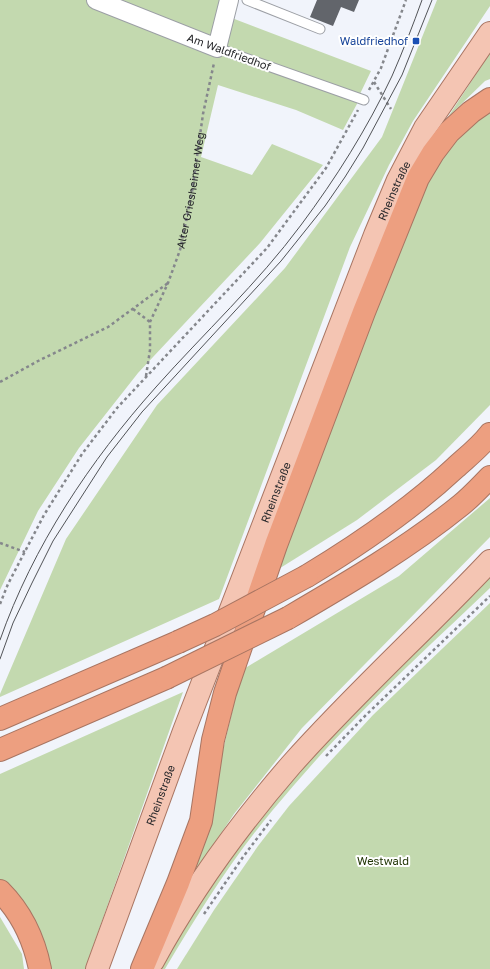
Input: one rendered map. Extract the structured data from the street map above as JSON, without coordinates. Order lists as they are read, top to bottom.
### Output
{
  "streets": {
    "main road": ["Rheinstraße"],
    "street": ["Am Waldfriedhof"],
    "path": ["Alter Griesheimer Weg"]
  },
  "crossings": [
    ["Am Waldfriedhof", "Alter Griesheimer Weg"]
  ],
  "parks": ["Westwald"],
  "places": {
    "transit": ["Waldfriedhof"]
  }
}
